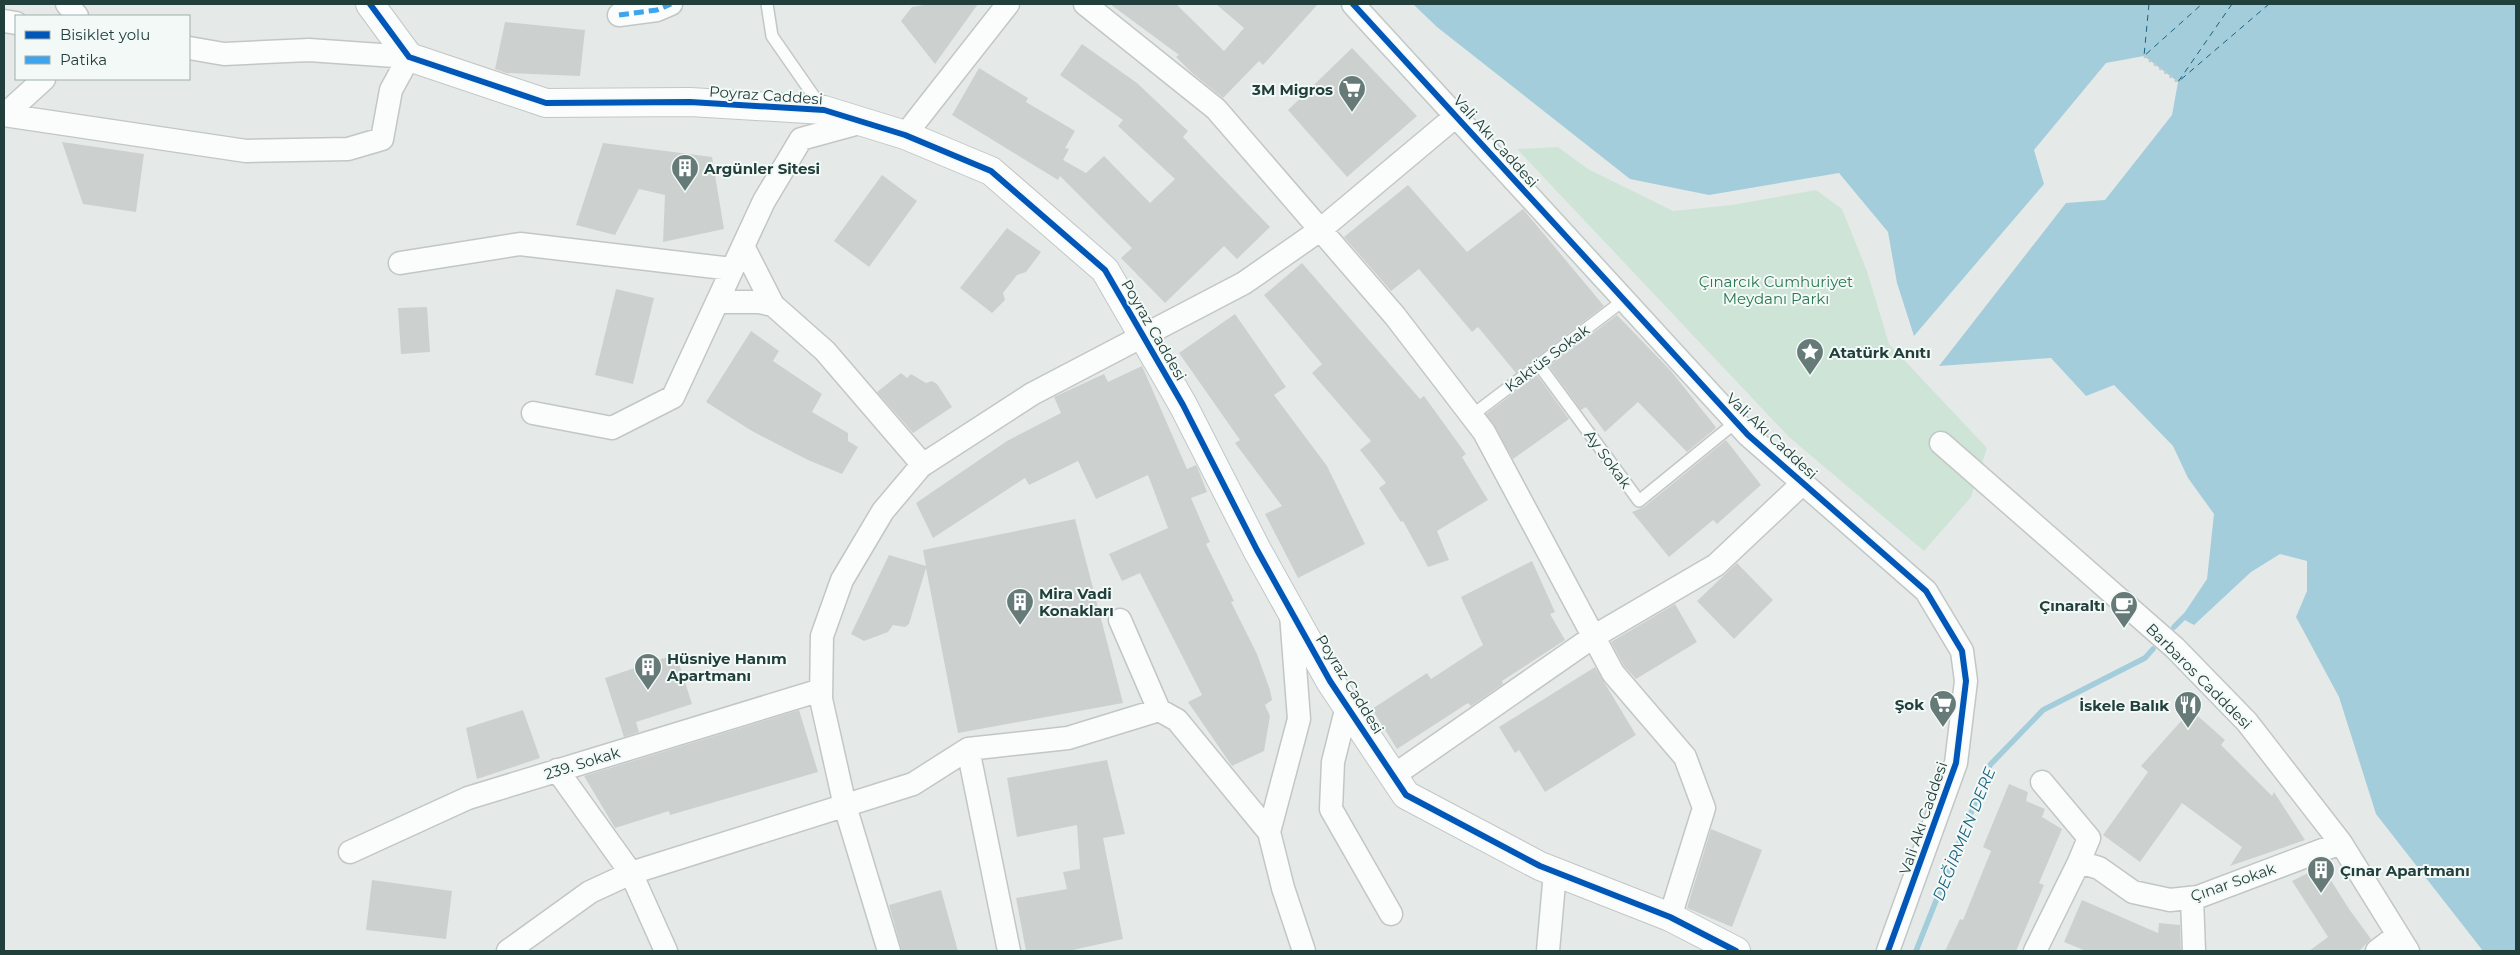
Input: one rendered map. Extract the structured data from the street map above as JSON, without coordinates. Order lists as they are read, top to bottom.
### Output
{
  "streets": {
    "street": [
      "Poyraz Caddesi",
      "Vali Akı Caddesi",
      "Barbaros Cadddesi",
      "239. Sokak",
      "Çınar Sokak"
    ],
    "lane": ["Kaktüs Sokak", "Ay Sokak"]
  },
  "crossings": [
    ["Vali Akı Caddesi", "Kaktüs Sokak"],
    ["Vali Akı Caddesi", "Ay Sokak"],
    ["Kaktüs Sokak", "Ay Sokak"],
    ["Barbaros Cadddesi", "Çınar Sokak"]
  ],
  "water": ["DEĞİRMEN DERE"],
  "parks": ["Çınarcık Cumhuriyet Meydanı Parkı"],
  "places": {
    "supermarket": ["3M Migros", "Şok"],
    "building": [
      "Argünler Sitesi",
      "Mira Vadi Konakları",
      "Hüsniye Hanım Apartmanı",
      "Çınar Apartmanı"
    ],
    "place": ["Atatürk Anıtı"],
    "cafe": ["Çınaraltı"],
    "restaurant": ["İskele Balık"]
  },
  "legend": ["Bisiklet yolu", "Patika"]
}
